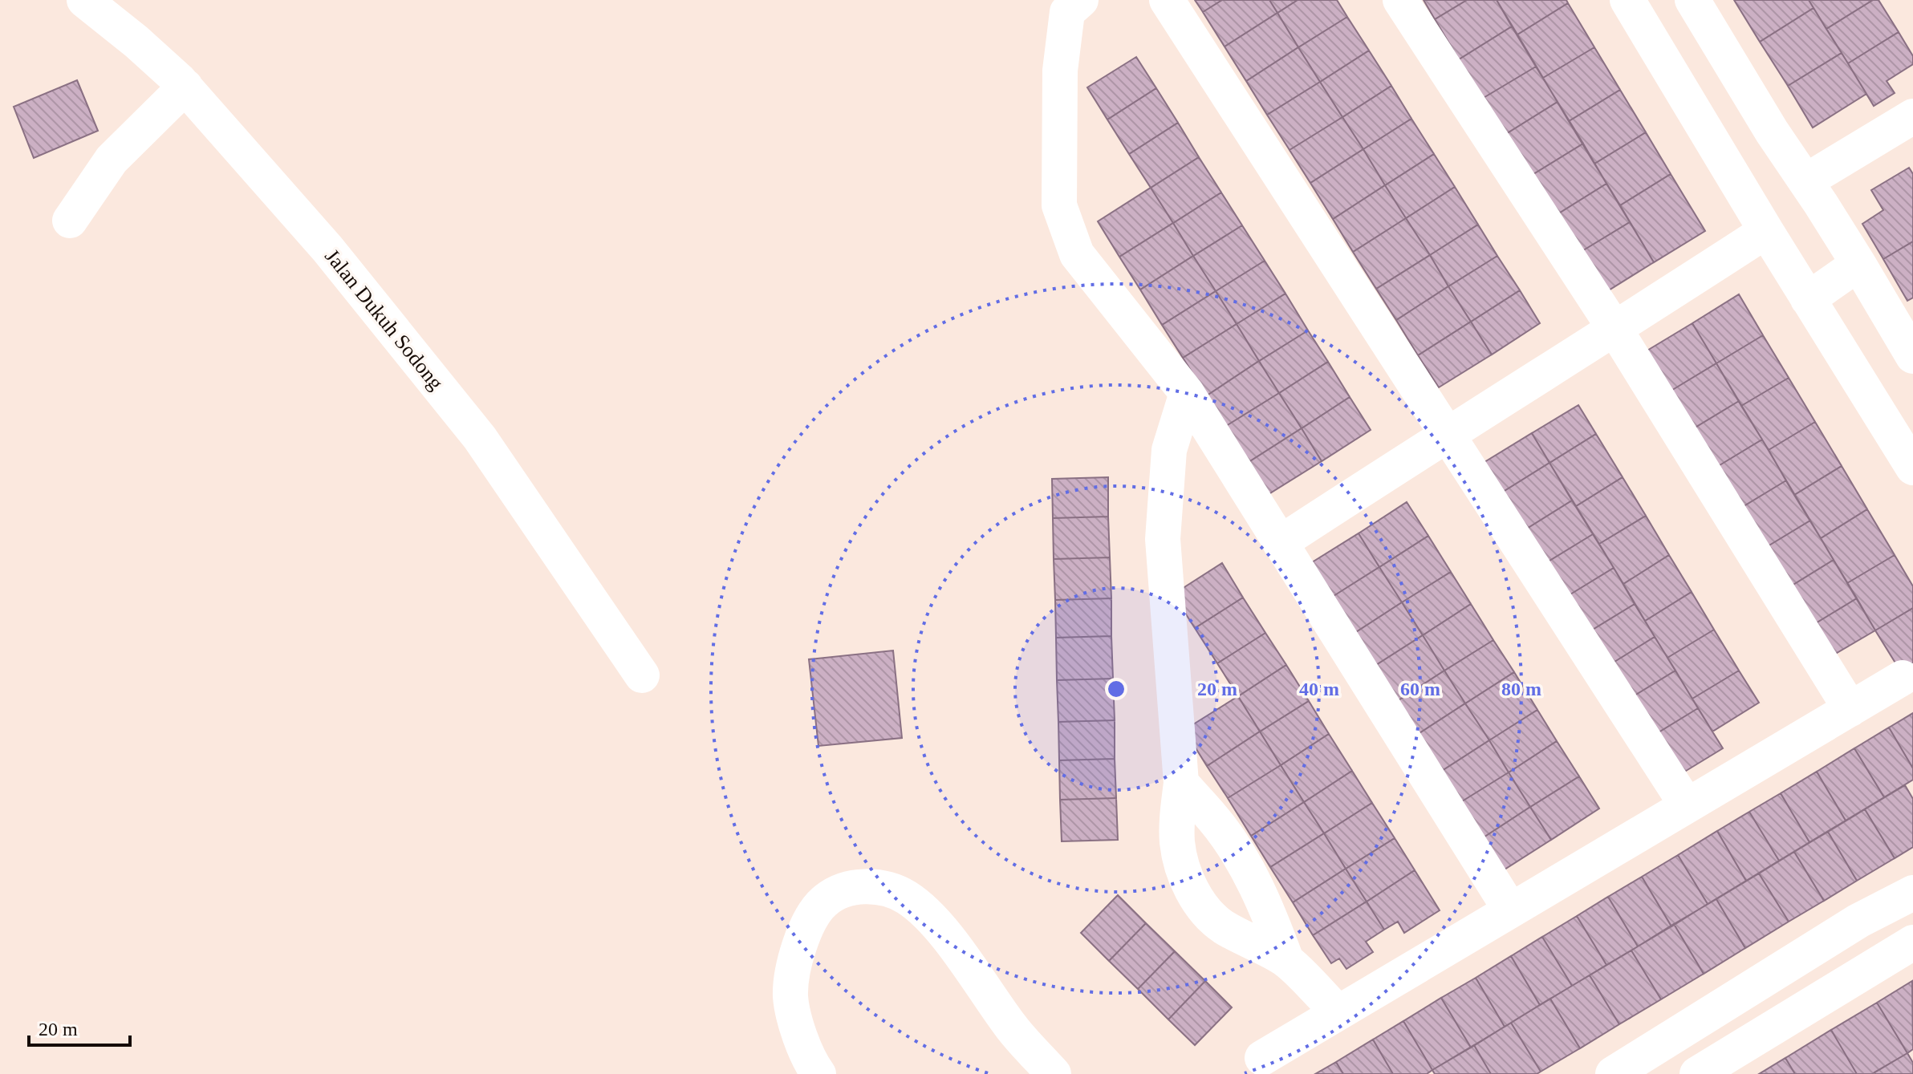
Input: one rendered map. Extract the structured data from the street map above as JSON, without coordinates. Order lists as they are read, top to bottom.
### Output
{
  "streets": {
    "street": ["Jalan Dukuh Sodong"]
  },
  "scale_bar": "20 m",
  "rings": [
    "20 m",
    "40 m",
    "60 m",
    "80 m"
  ]
}
